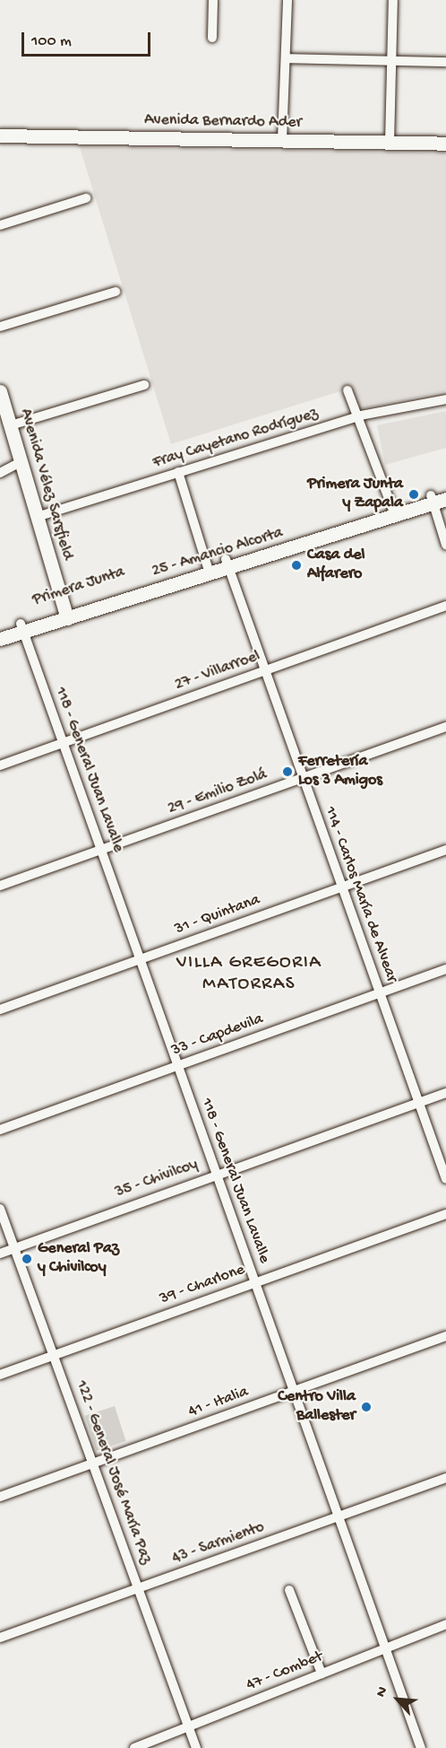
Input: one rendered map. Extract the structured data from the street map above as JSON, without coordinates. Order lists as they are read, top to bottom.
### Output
{
  "streets": {
    "main road": ["Avenida Bernardo Ader", "Avenida Vélez Sarsfield", "Primera Junta"],
    "street": [
      "Fray Cayetano Rodríguez",
      "27 - Villarroel",
      "118 - General Juan Lavalle",
      "29 - Emilio Zolá",
      "114 - Carlos María de Alvear",
      "31 - Quintana",
      "33 - Capdevila",
      "35 - Chivilcoy",
      "39 - Charlone",
      "41 - Italia",
      "122 - General José María Paz",
      "43 - Sarmiento",
      "47 - Combet"
    ]
  },
  "crossings": [
    ["Fray Cayetano Rodríguez", "Avenida Vélez Sarsfield"],
    ["Avenida Vélez Sarsfield", "Primera Junta"],
    ["Primera Junta", "118 - General Juan Lavalle"],
    ["Primera Junta", "114 - Carlos María de Alvear"],
    ["27 - Villarroel", "118 - General Juan Lavalle"],
    ["27 - Villarroel", "114 - Carlos María de Alvear"],
    ["118 - General Juan Lavalle", "29 - Emilio Zolá"],
    ["118 - General Juan Lavalle", "31 - Quintana"],
    ["118 - General Juan Lavalle", "33 - Capdevila"],
    ["118 - General Juan Lavalle", "35 - Chivilcoy"],
    ["118 - General Juan Lavalle", "39 - Charlone"],
    ["118 - General Juan Lavalle", "41 - Italia"],
    ["118 - General Juan Lavalle", "43 - Sarmiento"],
    ["118 - General Juan Lavalle", "47 - Combet"],
    ["29 - Emilio Zolá", "114 - Carlos María de Alvear"],
    ["114 - Carlos María de Alvear", "31 - Quintana"],
    ["114 - Carlos María de Alvear", "33 - Capdevila"],
    ["114 - Carlos María de Alvear", "35 - Chivilcoy"],
    ["35 - Chivilcoy", "122 - General José María Paz"],
    ["39 - Charlone", "122 - General José María Paz"],
    ["41 - Italia", "122 - General José María Paz"],
    ["122 - General José María Paz", "43 - Sarmiento"],
    ["122 - General José María Paz", "47 - Combet"]
  ],
  "districts": ["VILLA GREGORIA MATORRAS"],
  "places": [
    "Primera Junta y Zapala",
    "Casa del Alfarero",
    "Ferretería Los 3 Amigos",
    "General Paz y Chivilcoy",
    "Centro Villa Ballester"
  ],
  "scale_bar": "100 m",
  "north": "top left"
}
